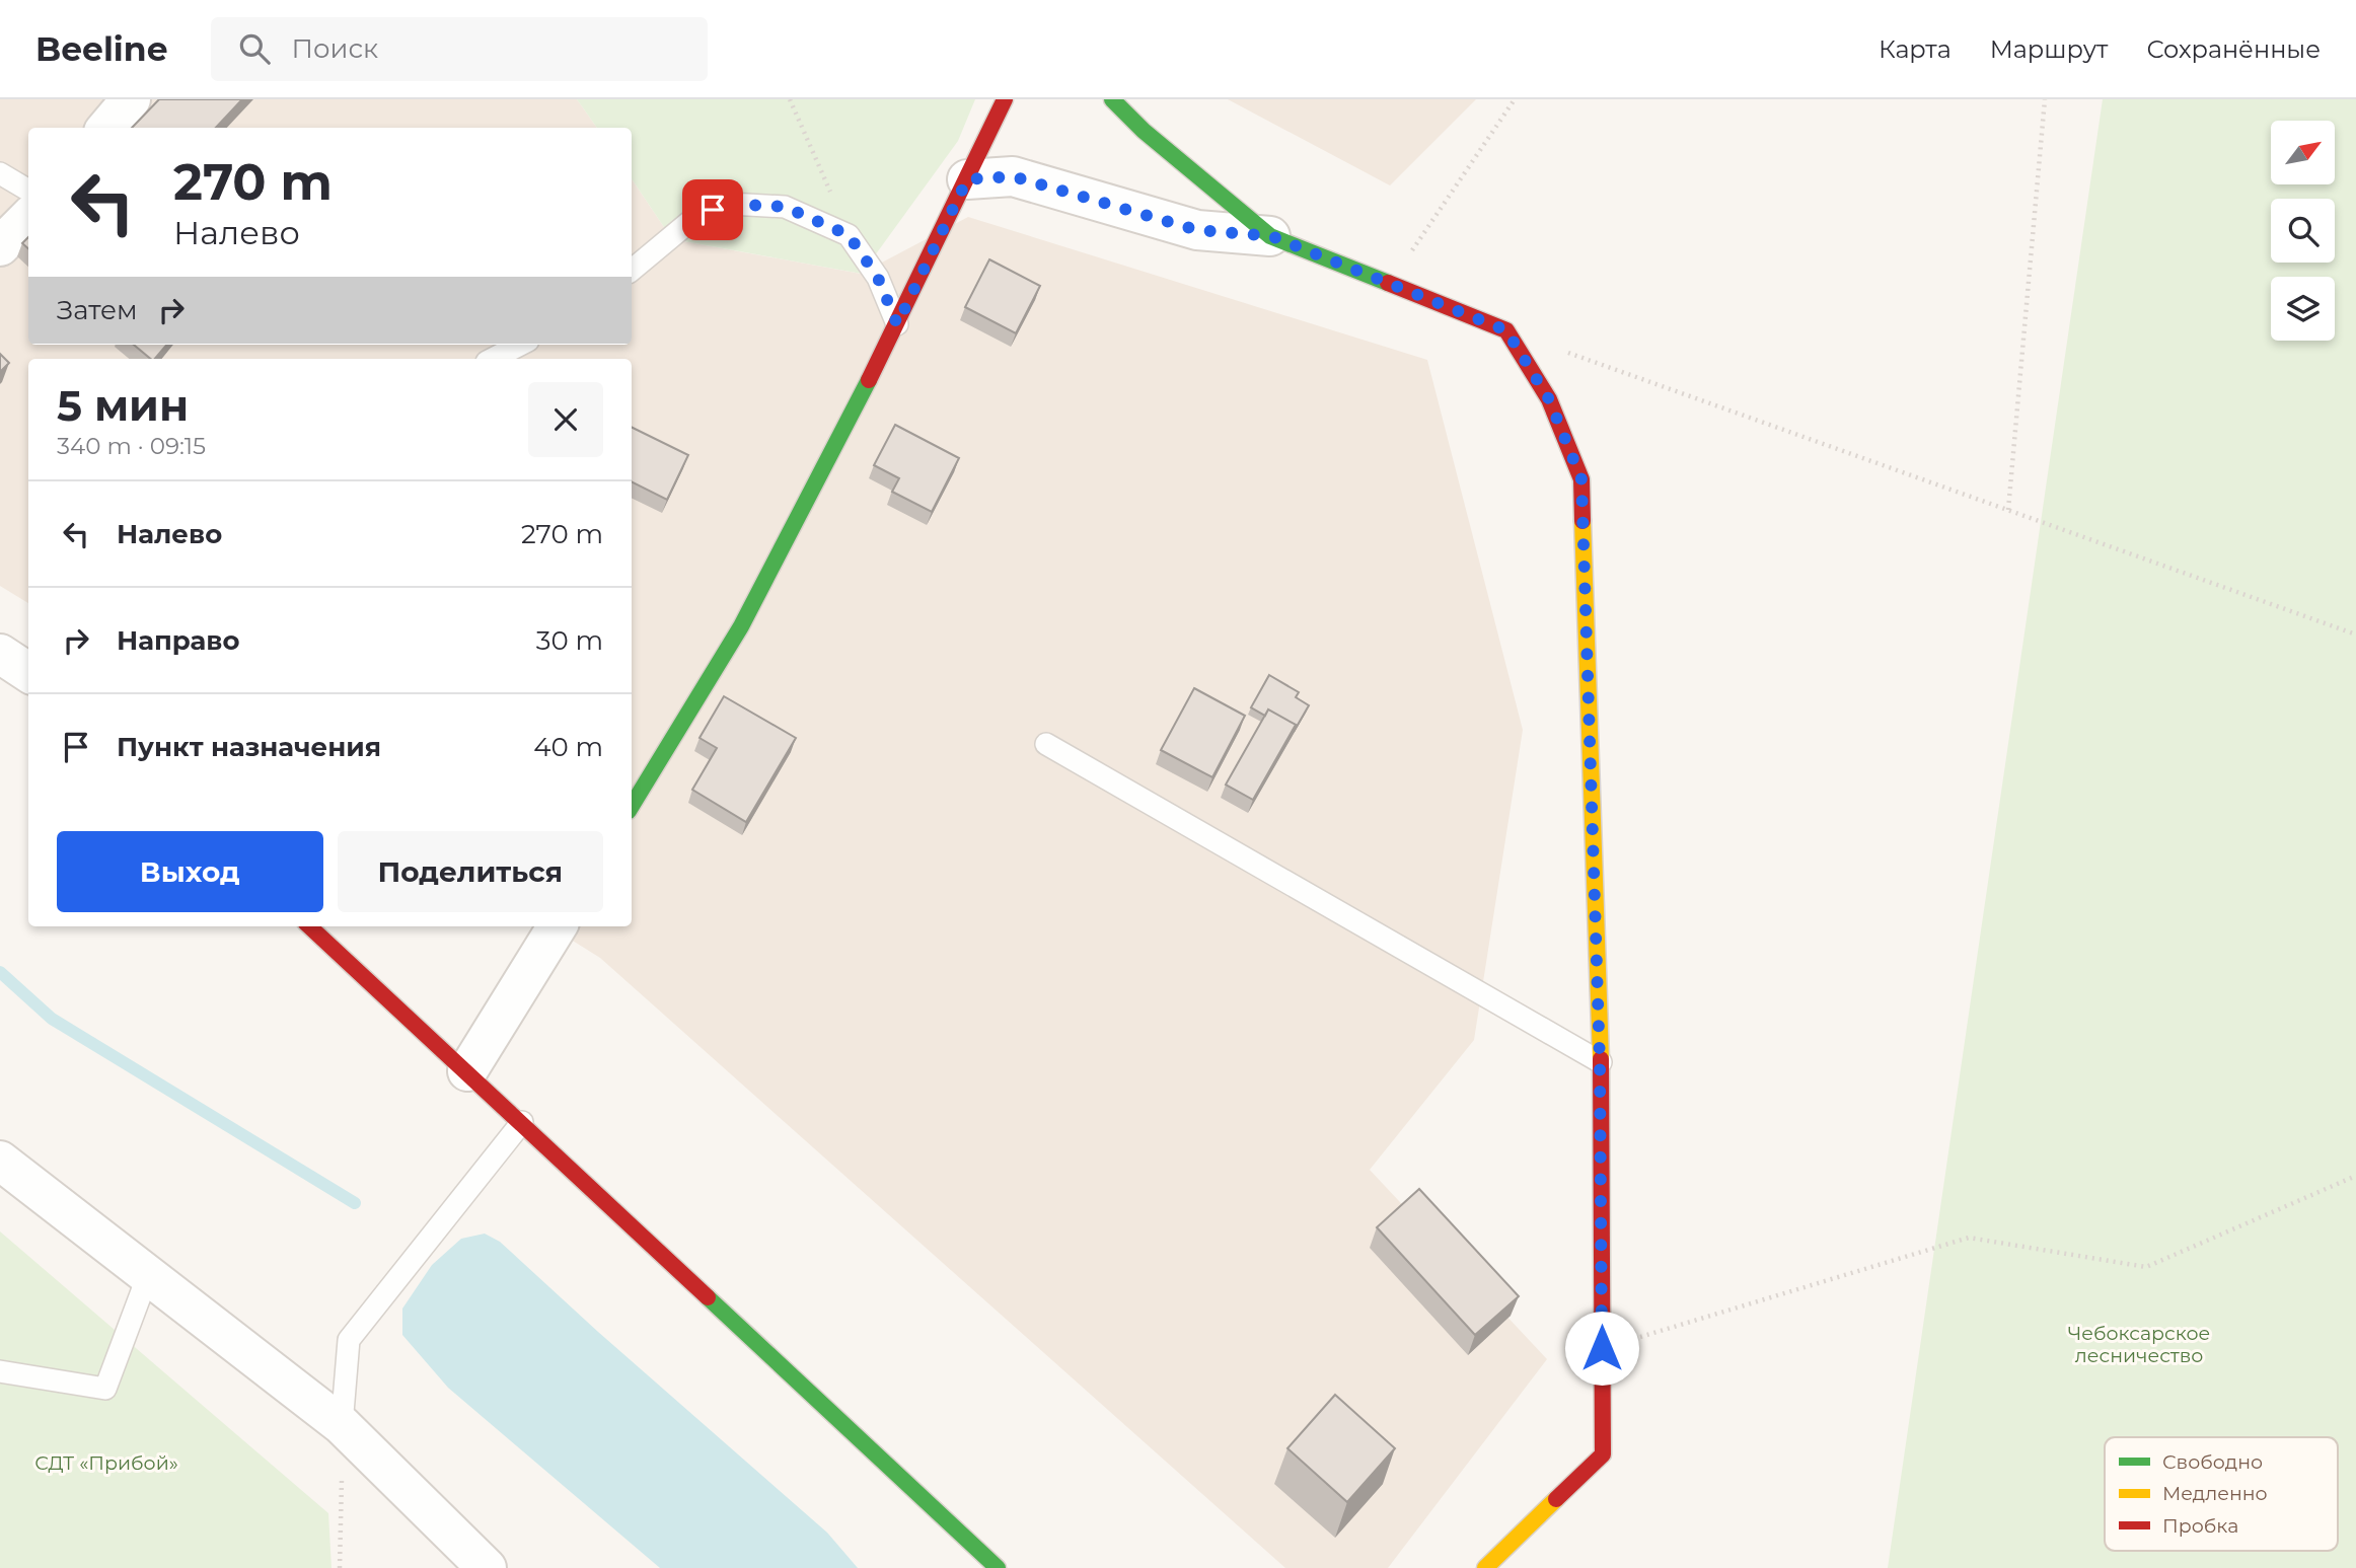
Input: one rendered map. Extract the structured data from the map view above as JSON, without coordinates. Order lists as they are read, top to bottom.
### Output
{
  "parks": ["Чебоксарское лесничество", "СДТ «Прибой»"],
  "legend": ["Свободно", "Медленно", "Пробка"],
  "north": "top right",
  "page": {
    "header": "Beeline",
    "search": "Поиск",
    "nav": ["Карта", "Маршрут", "Сохранённые"],
    "turn": ["270 m", "Налево"],
    "then": "Затем",
    "heading": ["5 мин", "340 m · 09:15"],
    "list": [
      {
        "name": "Налево",
        "value": "270 m"
      },
      {
        "name": "Направо",
        "value": "30 m"
      },
      {
        "name": "Пункт назначения",
        "value": "40 m"
      }
    ],
    "buttons": ["Выход", "Поделиться"]
  }
}
